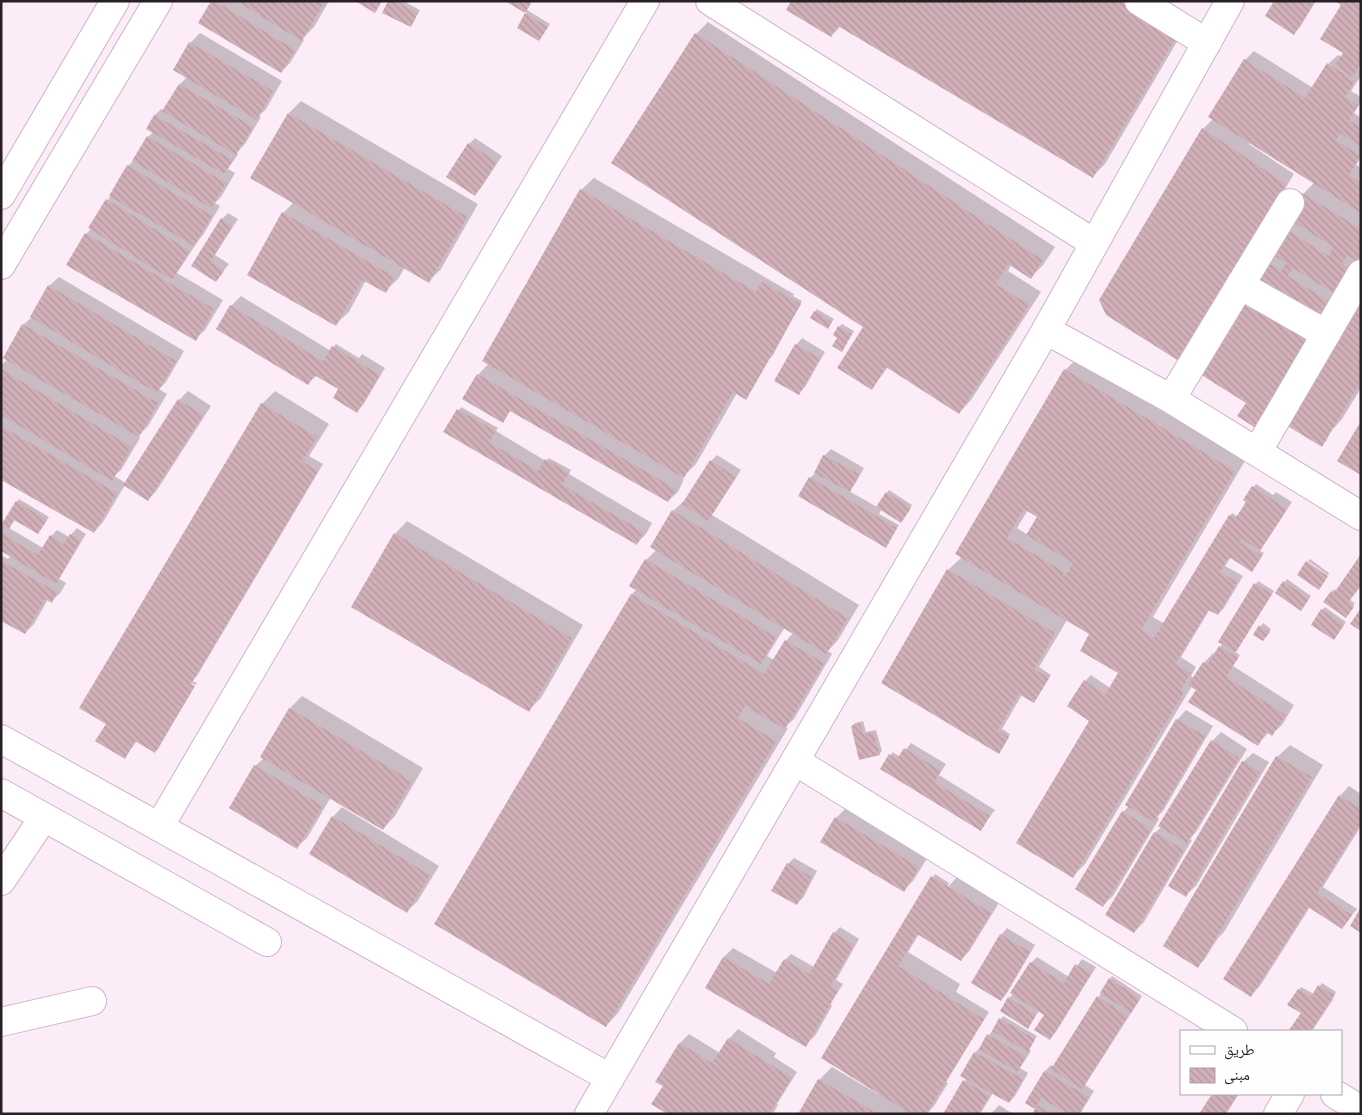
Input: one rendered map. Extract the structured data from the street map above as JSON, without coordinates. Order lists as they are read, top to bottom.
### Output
{
  "legend": ["طريق", "مبنى"]
}
